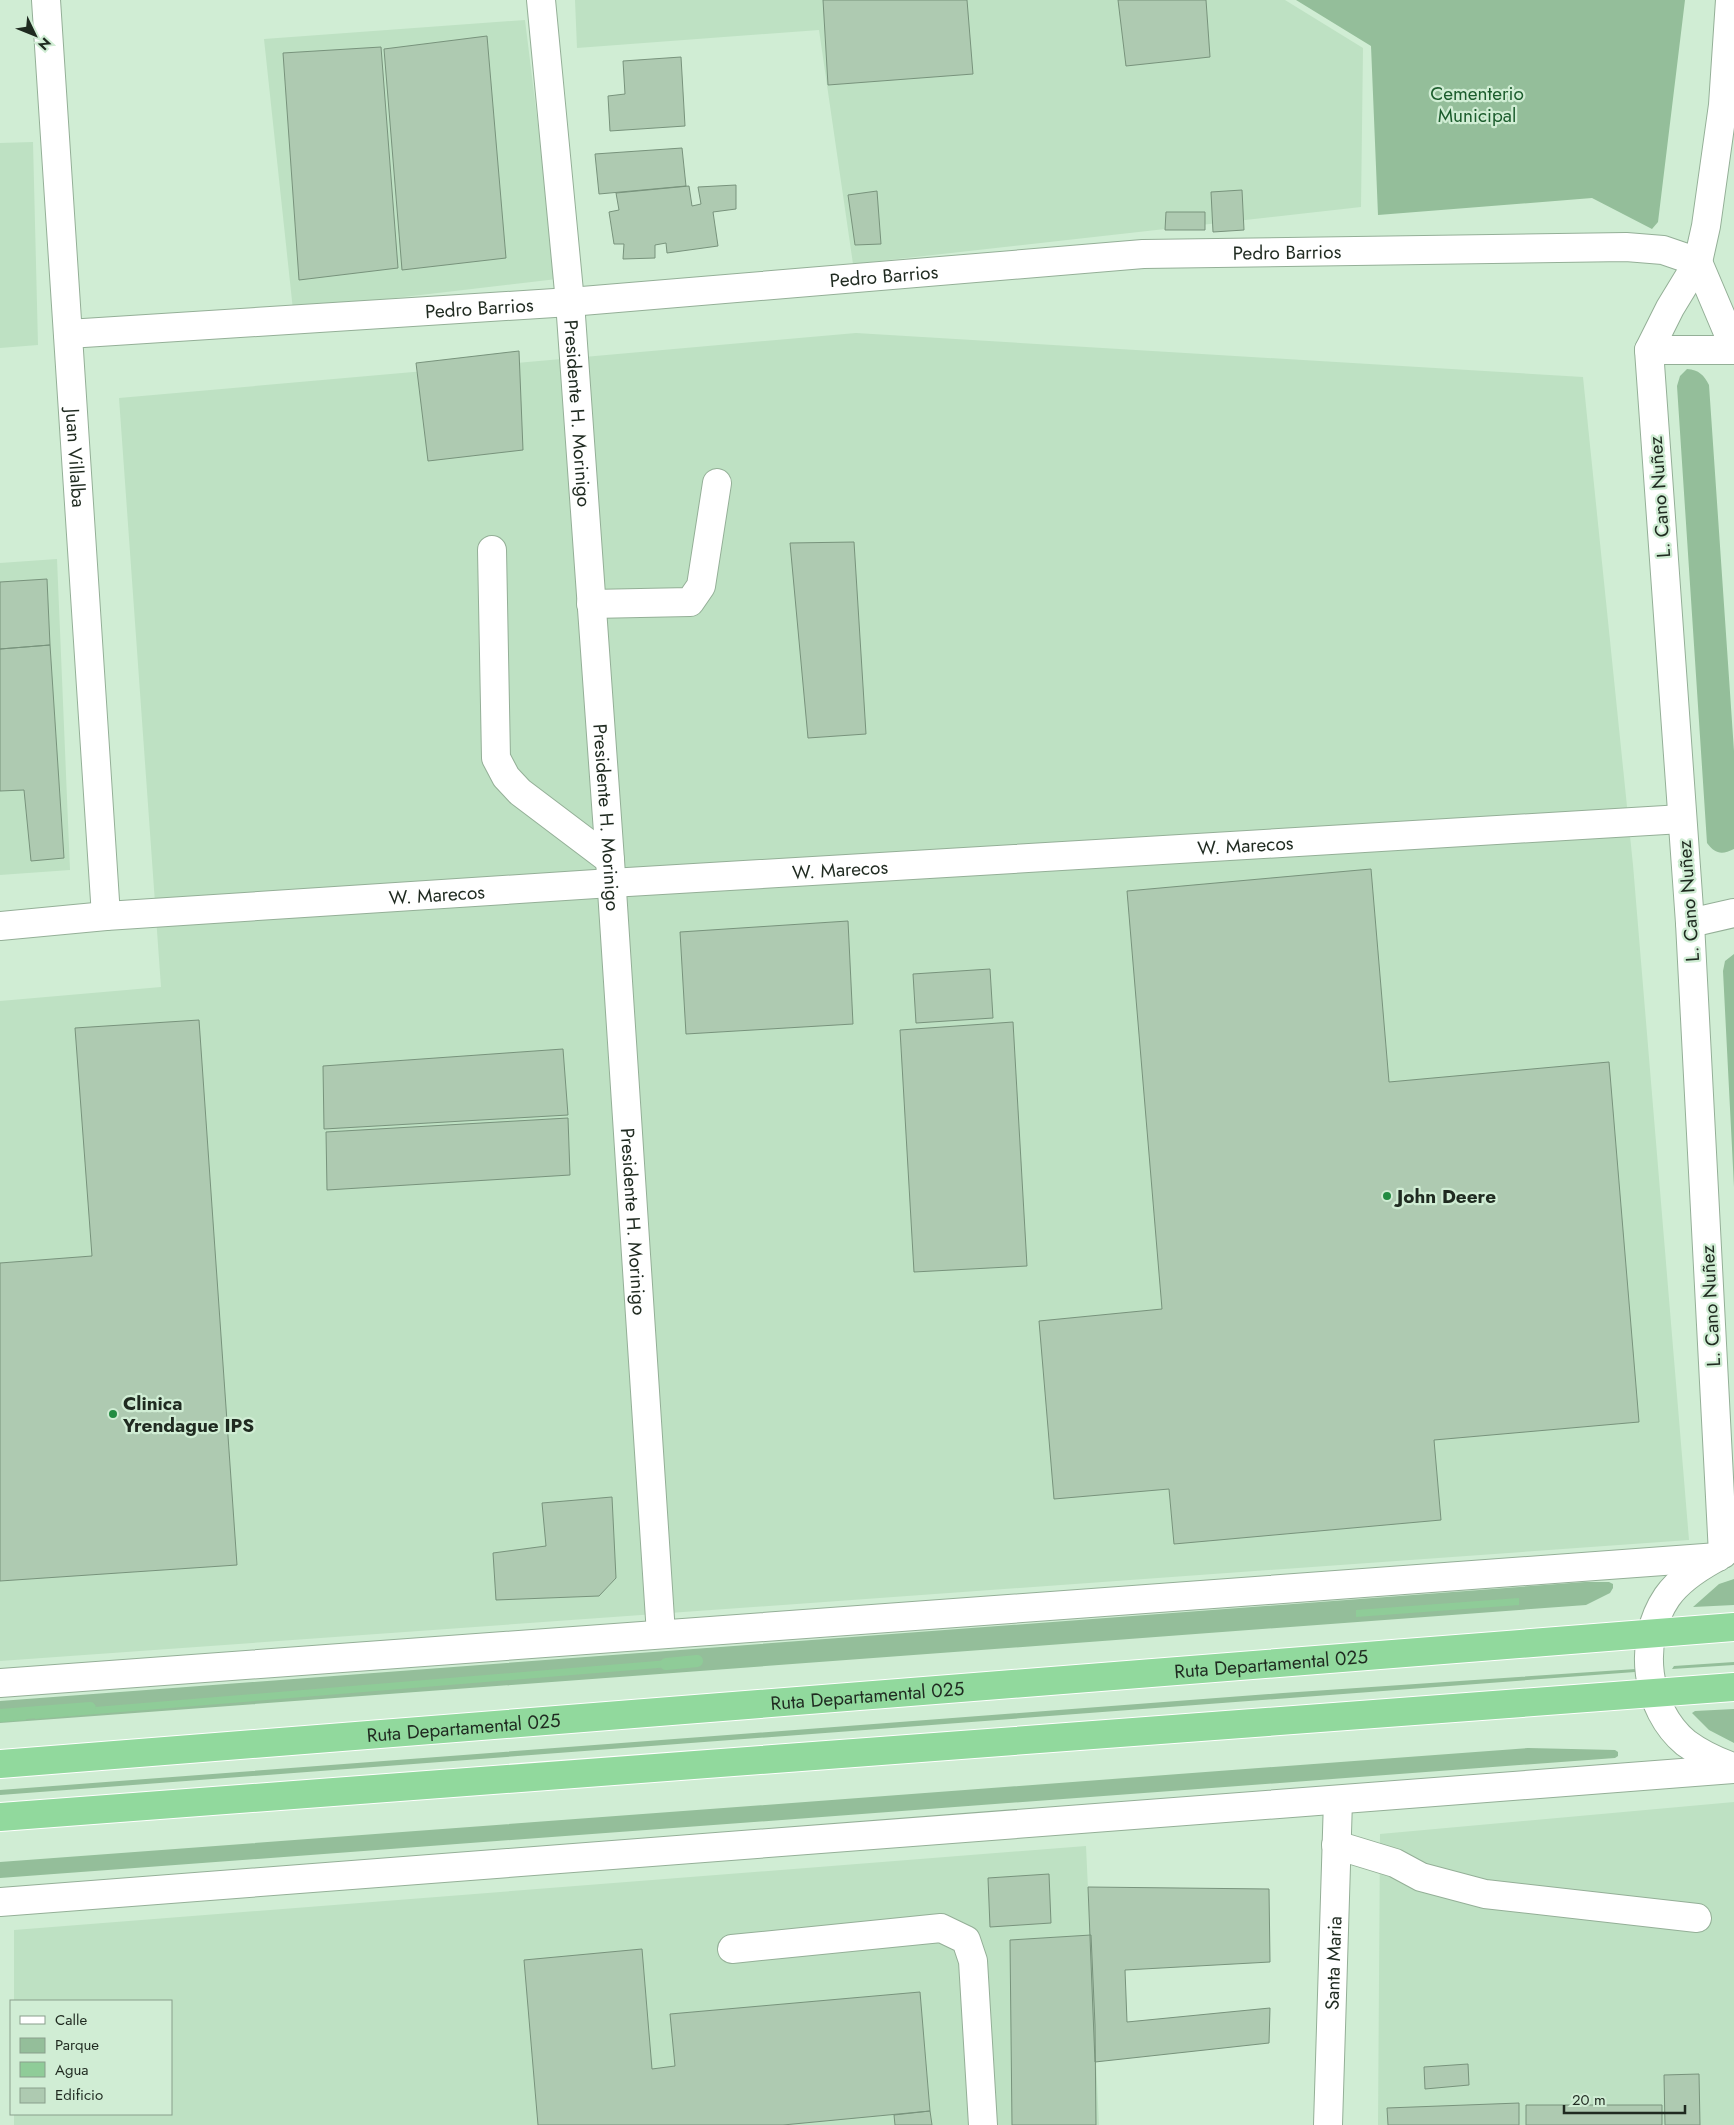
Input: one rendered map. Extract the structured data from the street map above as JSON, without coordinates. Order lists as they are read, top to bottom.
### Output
{
  "streets": {
    "highway": ["Ruta Departamental 025"],
    "street": [
      "Pedro Barrios",
      "Presidente H. Morinigo",
      "Juan Villalba",
      "L. Cano Nuñez",
      "W. Marecos",
      "Santa Maria"
    ]
  },
  "crossings": [
    ["Pedro Barrios", "Presidente H. Morinigo"],
    ["Pedro Barrios", "Juan Villalba"],
    ["Presidente H. Morinigo", "W. Marecos"],
    ["Juan Villalba", "W. Marecos"],
    ["L. Cano Nuñez", "W. Marecos"]
  ],
  "parks": ["Cementerio Municipal"],
  "places": ["John Deere", "Clinica Yrendague IPS"],
  "legend": [
    "Calle",
    "Parque",
    "Agua",
    "Edificio"
  ],
  "scale_bar": "20 m",
  "north": "bottom right"
}
